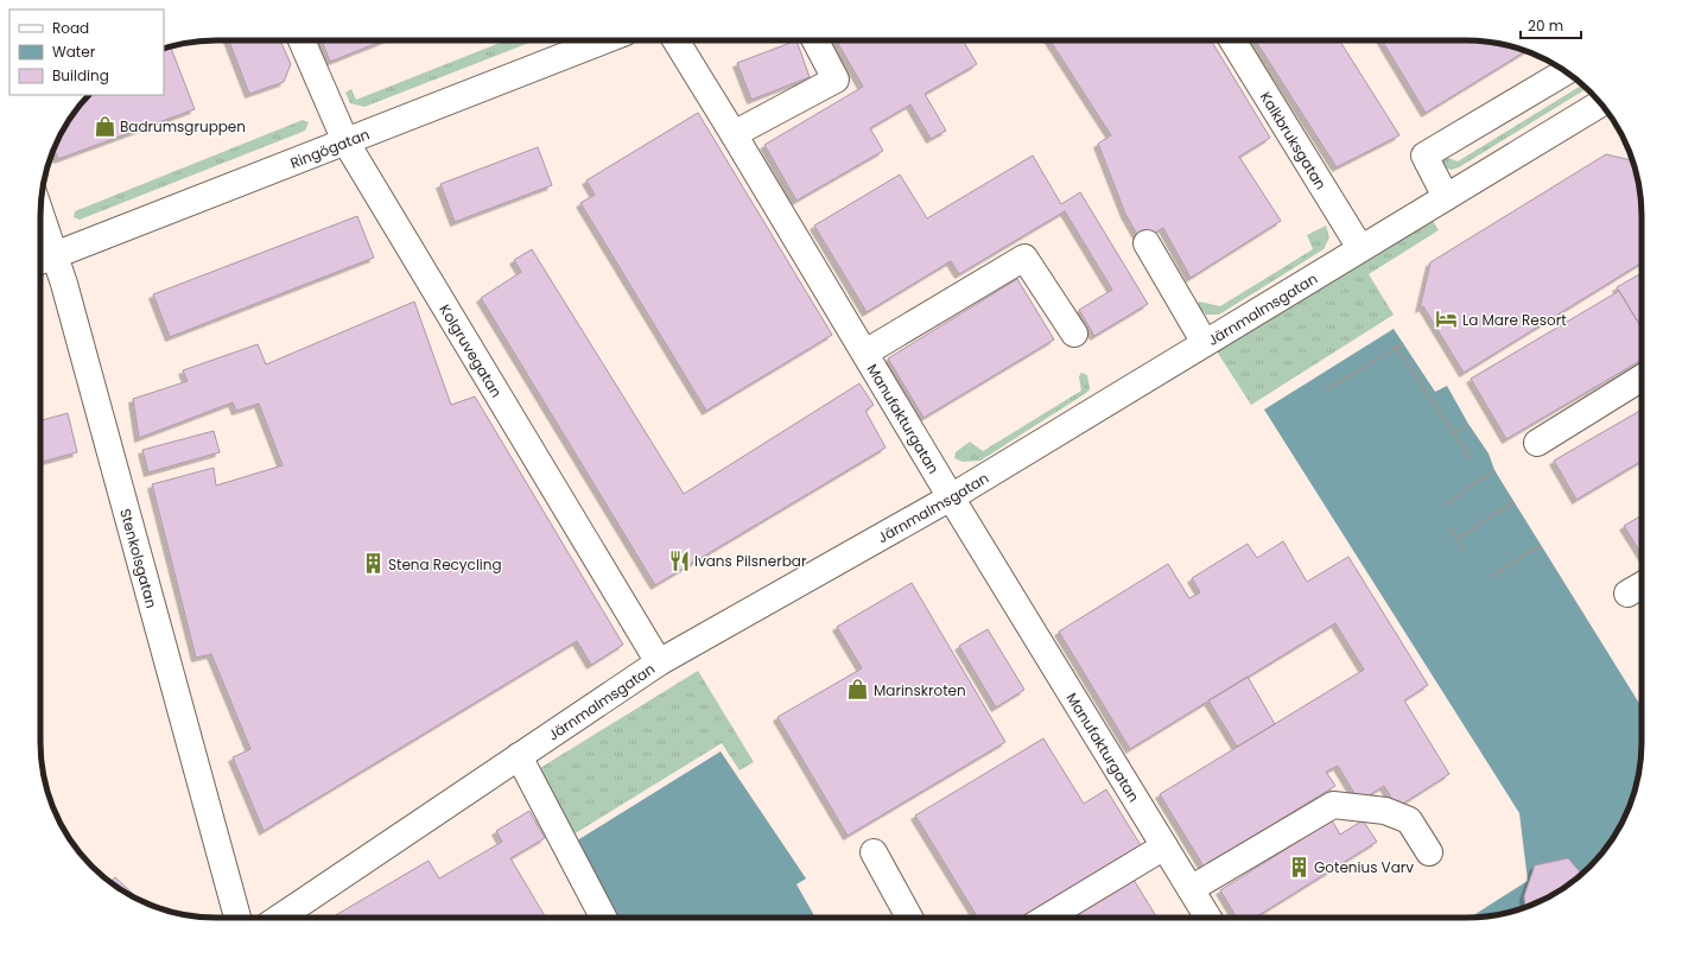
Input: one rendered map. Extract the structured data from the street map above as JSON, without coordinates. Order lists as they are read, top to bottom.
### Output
{
  "streets": {
    "street": [
      "Kalkbruksgatan",
      "Ringögatan",
      "Järnmalmsgatan",
      "Kolgruvegatan",
      "Manufakturgatan",
      "Stenkolsgatan"
    ]
  },
  "crossings": [
    ["Kalkbruksgatan", "Järnmalmsgatan"],
    ["Ringögatan", "Kolgruvegatan"],
    ["Ringögatan", "Stenkolsgatan"],
    ["Järnmalmsgatan", "Kolgruvegatan"],
    ["Järnmalmsgatan", "Manufakturgatan"]
  ],
  "places": {
    "shop": ["Badrumsgruppen", "Marinskroten"],
    "hotel": ["La Mare Resort"],
    "restaurant": ["Ivans Pilsnerbar"],
    "building": ["Stena Recycling", "Gotenius Varv"]
  },
  "legend": ["Road", "Water", "Building"],
  "scale_bar": "20 m"
}
